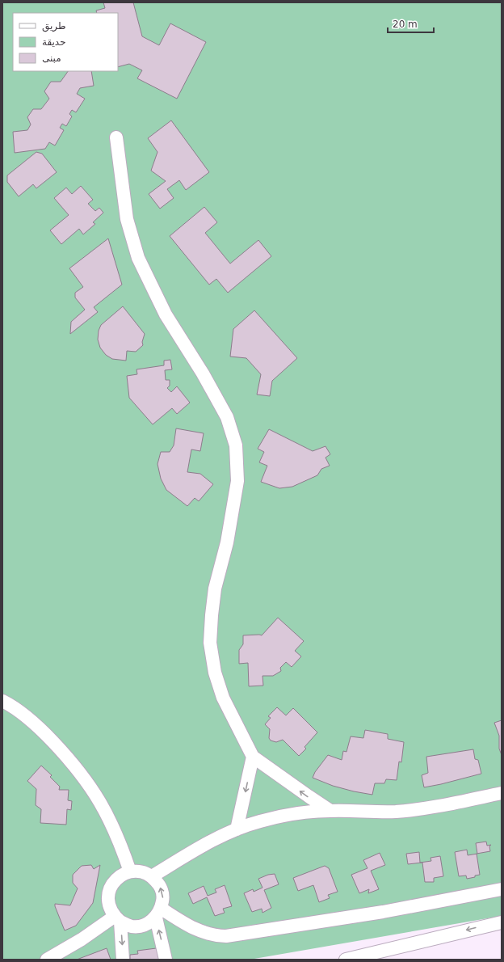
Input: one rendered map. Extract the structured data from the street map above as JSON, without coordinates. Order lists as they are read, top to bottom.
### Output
{
  "legend": ["طريق", "حديقة", "مبنى"],
  "scale_bar": "20 m"
}
